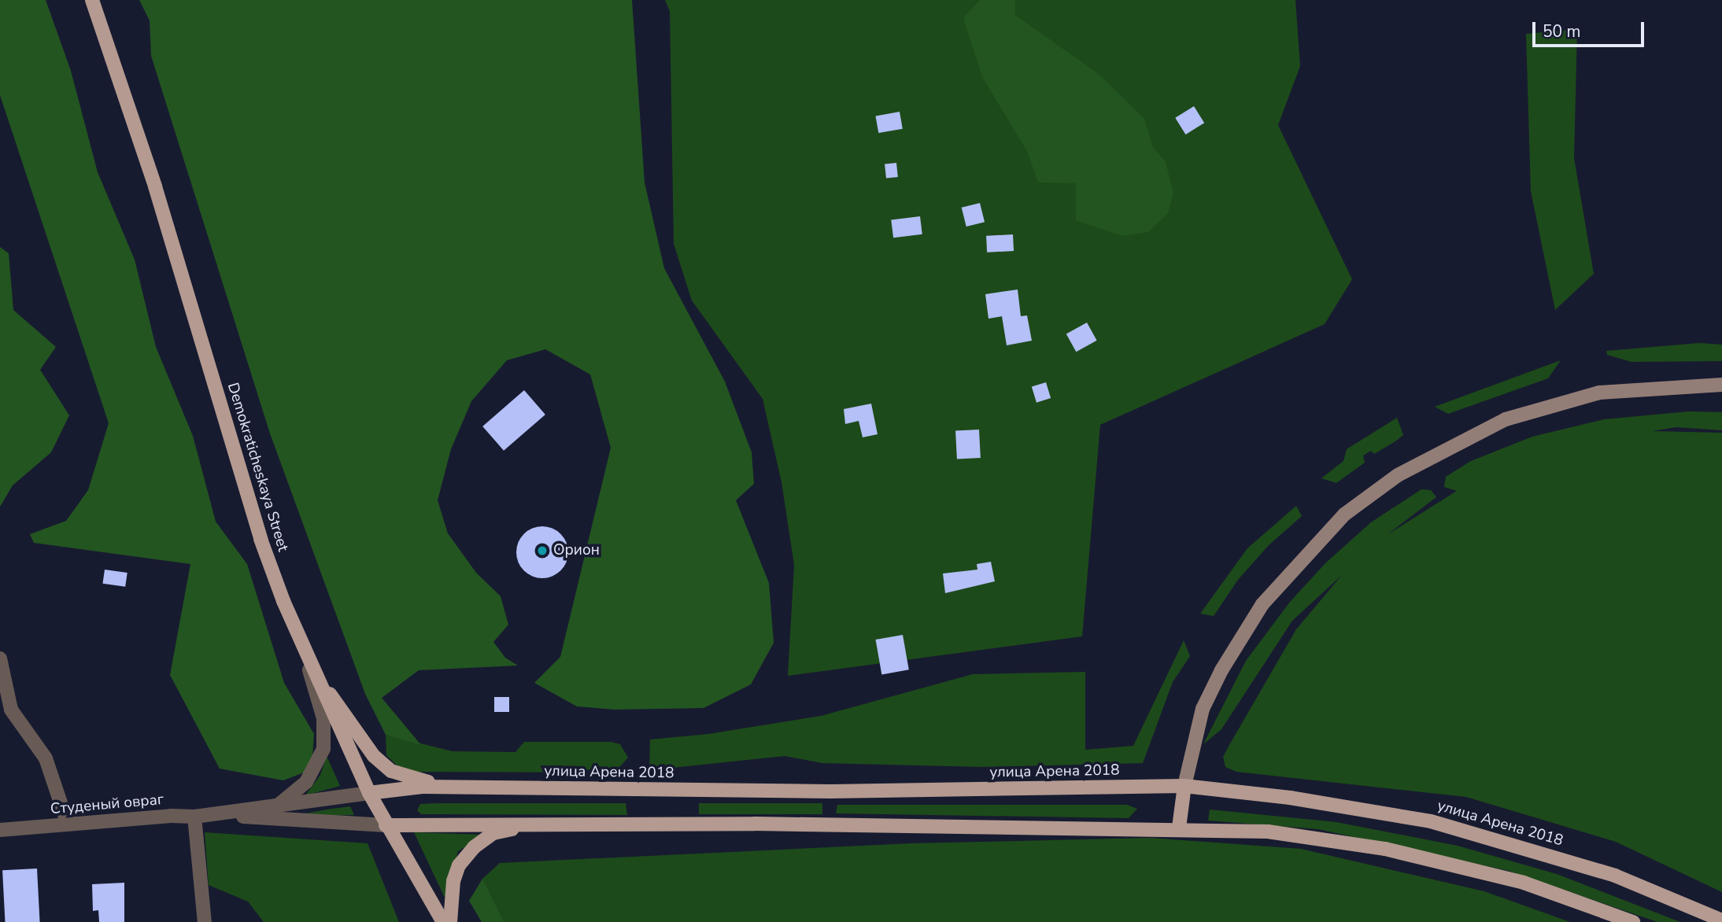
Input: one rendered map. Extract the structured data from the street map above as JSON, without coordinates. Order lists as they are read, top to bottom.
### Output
{
  "streets": {
    "main road": ["Demokraticheskaya Street", "улица Арена 2018"],
    "street": ["Студеный овраг"]
  },
  "crossings": [
    ["Demokraticheskaya Street", "улица Арена 2018"]
  ],
  "places": ["Орион"],
  "scale_bar": "50 m"
}
